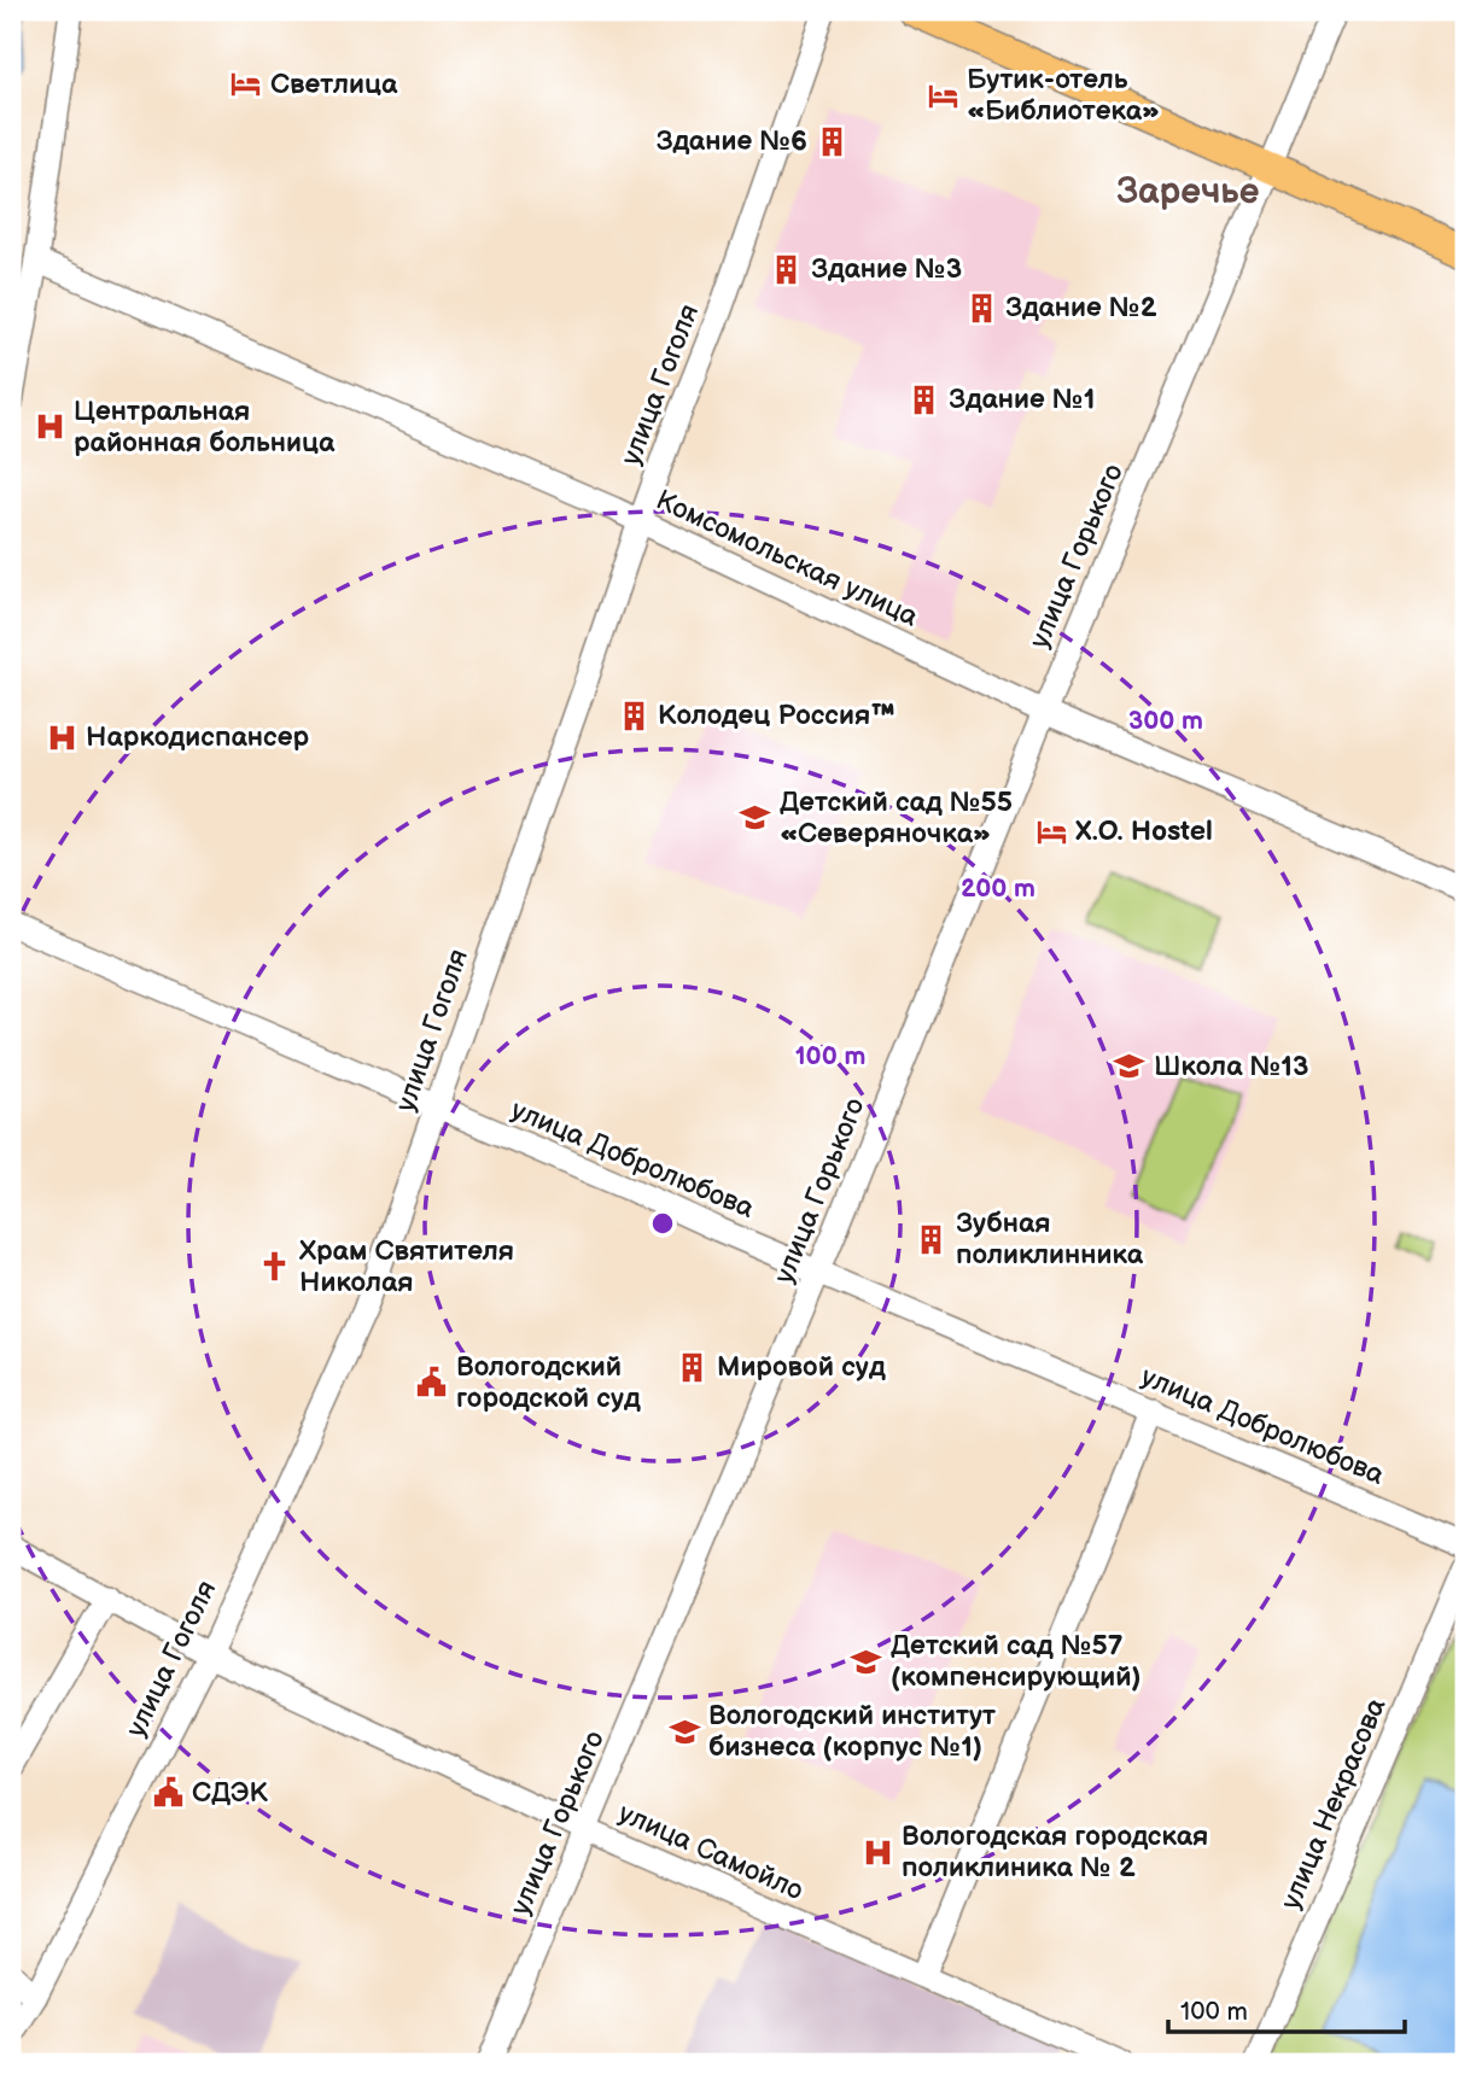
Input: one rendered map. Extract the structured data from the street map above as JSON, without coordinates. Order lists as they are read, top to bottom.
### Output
{
  "streets": {
    "street": [
      "улица Гоголя",
      "улица Горького",
      "Комсомольская улица",
      "улица Добролюбова",
      "улица Некрасова",
      "улица Самойло"
    ]
  },
  "crossings": [
    ["улица Гоголя", "Комсомольская улица"],
    ["улица Гоголя", "улица Добролюбова"],
    ["улица Гоголя", "улица Самойло"],
    ["улица Горького", "Комсомольская улица"],
    ["улица Горького", "улица Добролюбова"],
    ["улица Горького", "улица Самойло"]
  ],
  "districts": ["Заречье"],
  "places": {
    "hotel": ["Светлица", "Бутик-отель «Библиотека»", "X.O. Hostel"],
    "building": [
      "Здание №6",
      "Здание №3",
      "Здание №2",
      "Здание №1",
      "Колодец Россия™",
      "Зубная поликлинника",
      "Мировой суд"
    ],
    "hospital": ["Центральная районная больница", "Наркодиспансер", "Вологодская городская поликлиника № 2"],
    "school or university": [
      "Детский сад №55 «Северяночка»",
      "Школа №13",
      "Детский сад №57 (компенсирующий)",
      "Вологодский институт бизнеса (корпус №1)"
    ],
    "church": ["Храм Святителя Николая"],
    "public building": ["Вологодский городской суд", "СДЭК"]
  },
  "scale_bar": "100 m",
  "rings": ["300 m", "200 m", "100 m"]
}
